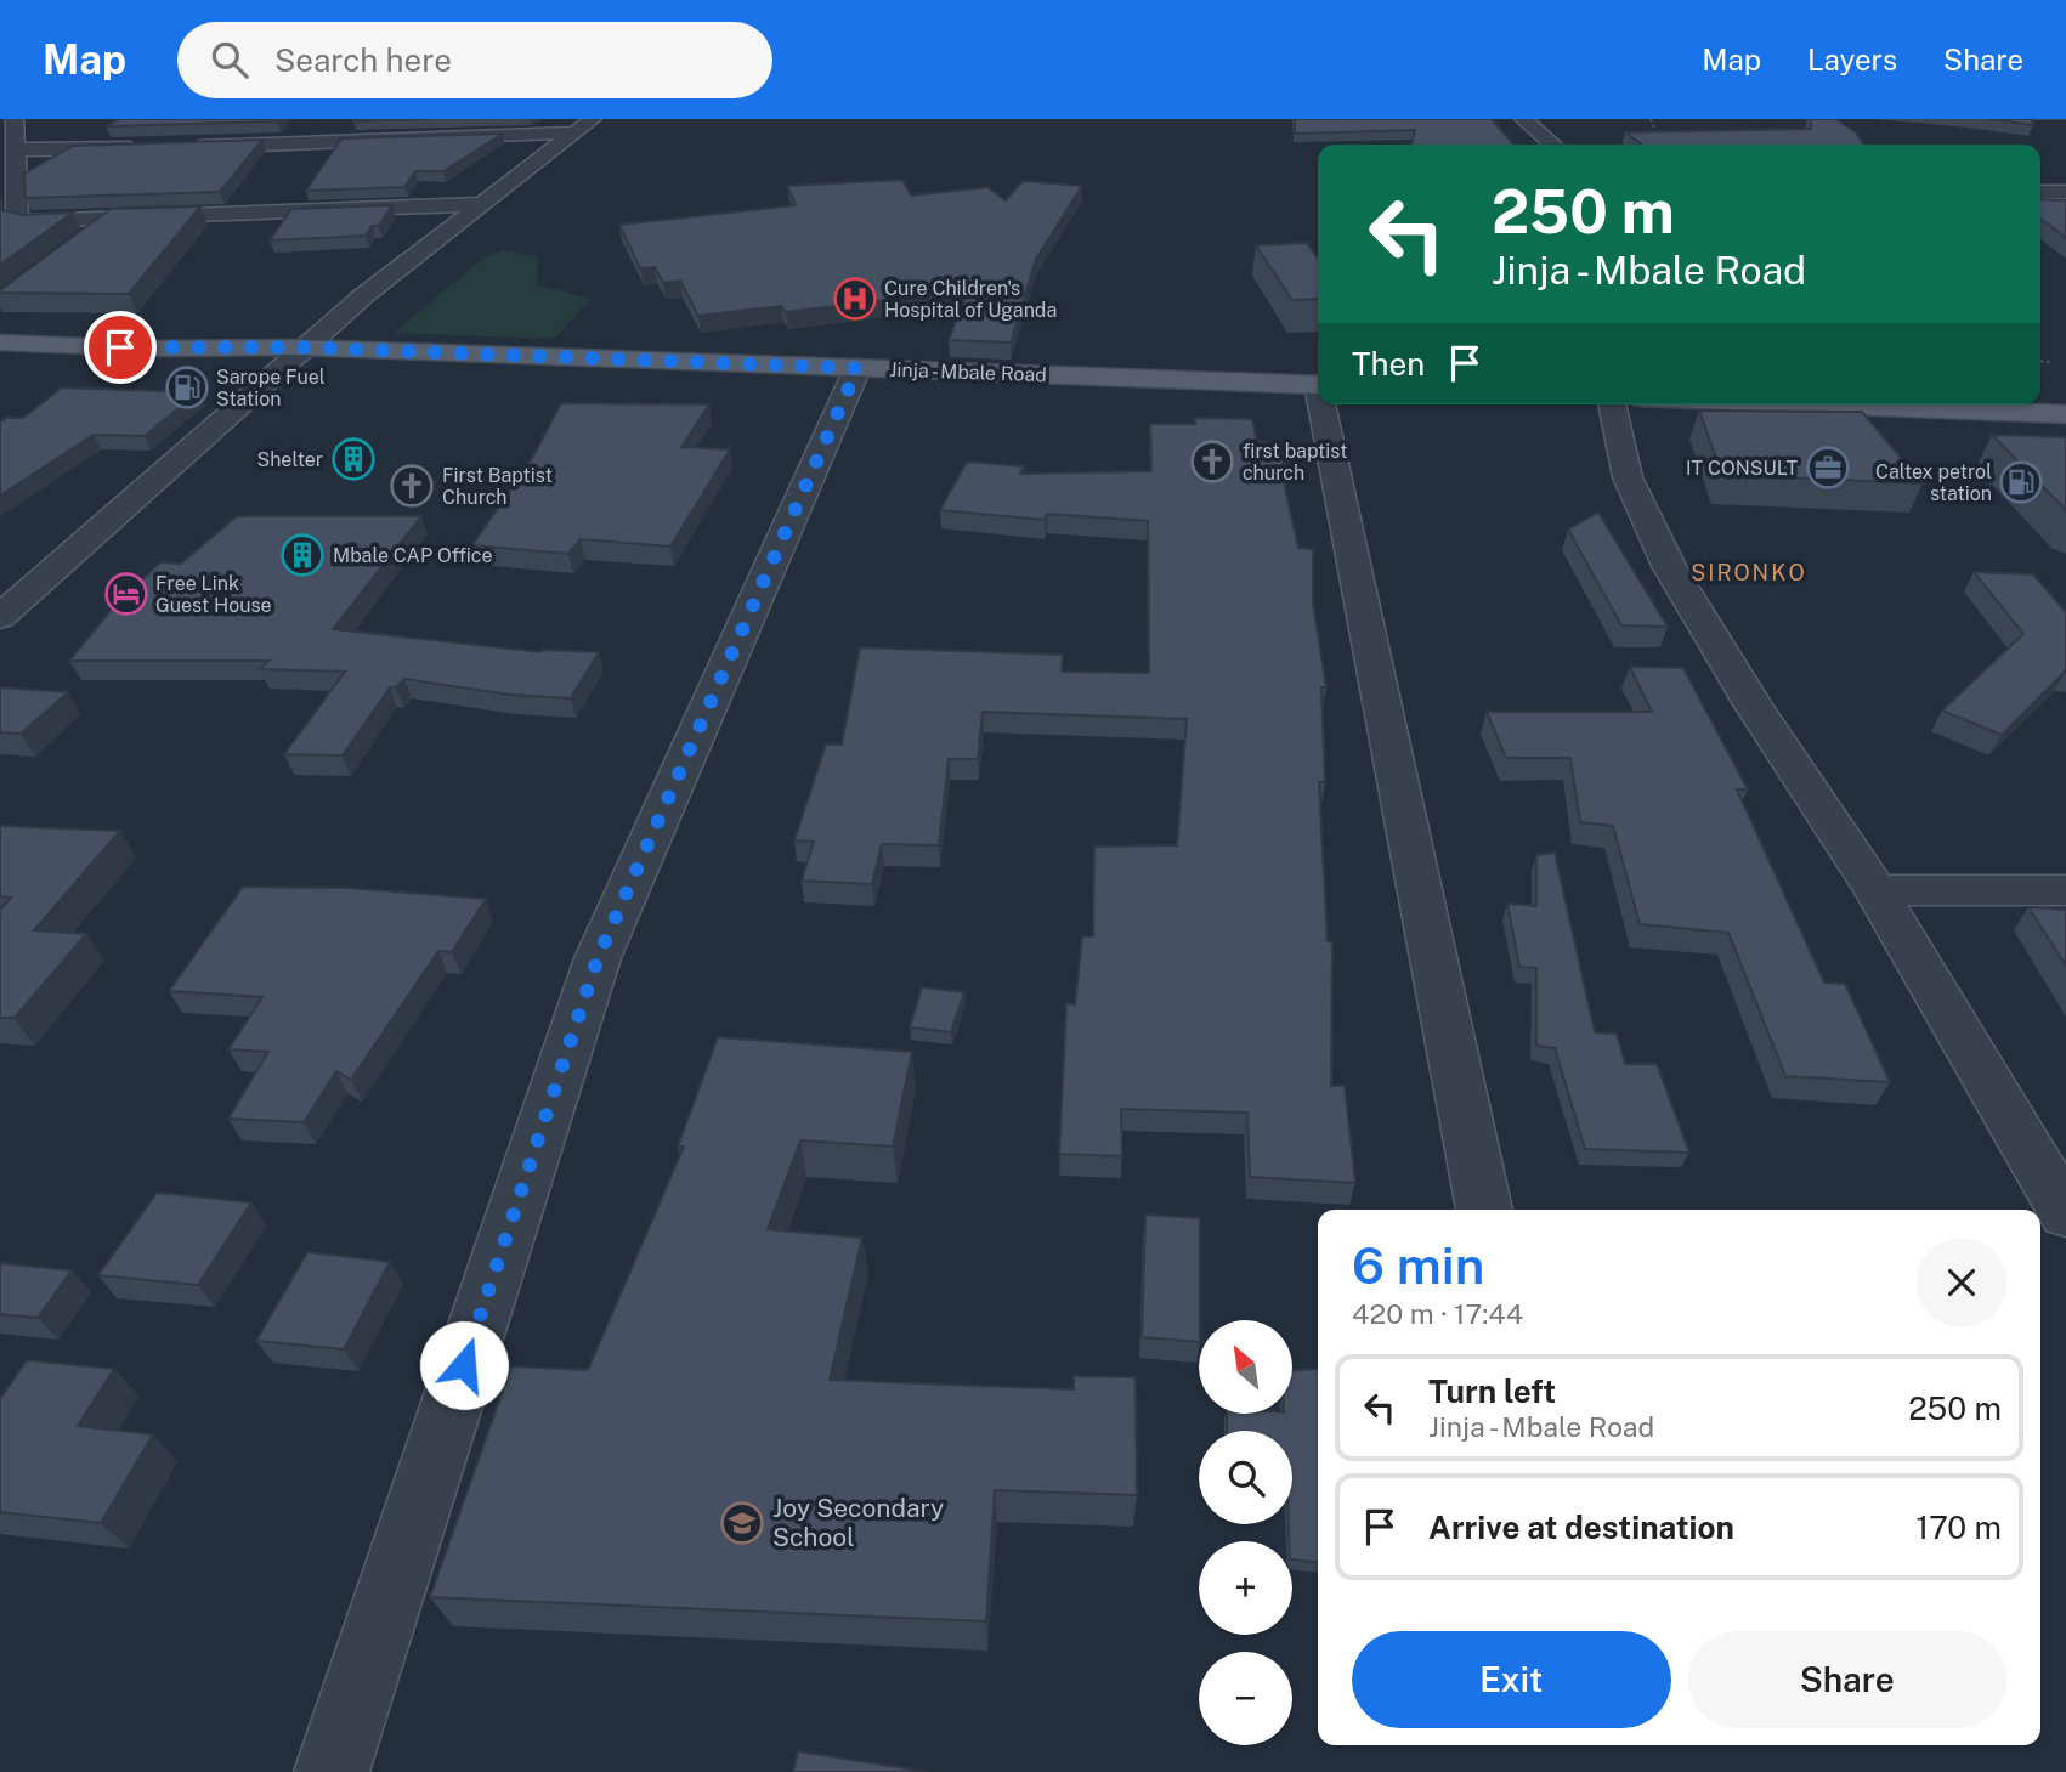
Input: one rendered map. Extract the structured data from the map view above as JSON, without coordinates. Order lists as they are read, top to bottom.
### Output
{
  "streets": {
    "main road": ["Jinja - Mbale Road"]
  },
  "districts": ["SIRONKO"],
  "places": {
    "hospital": ["Cure Children's Hospital of Uganda"],
    "fuel station": ["Sarope Fuel Station", "Caltex petrol station"],
    "building": ["Shelter", "Mbale CAP Office"],
    "church": ["first baptist church", "First Baptist Church"],
    "office": ["IT CONSULT"],
    "hotel": ["Free Link Guest House"],
    "school or university": ["Joy Secondary School"]
  },
  "north": "top left",
  "page": {
    "header": "Map",
    "search": "Search here",
    "nav": ["Map", "Layers", "Share"],
    "turn": ["250 m", "Jinja - Mbale Road"],
    "then": "Then",
    "heading": ["6 min", "420 m · 17:44"],
    "map_buttons": ["+", "−"],
    "list": [
      {
        "name": "Turn left",
        "note": "Jinja - Mbale Road",
        "value": "250 m"
      },
      {
        "name": "Arrive at destination",
        "value": "170 m"
      }
    ],
    "buttons": ["Exit", "Share"]
  }
}
